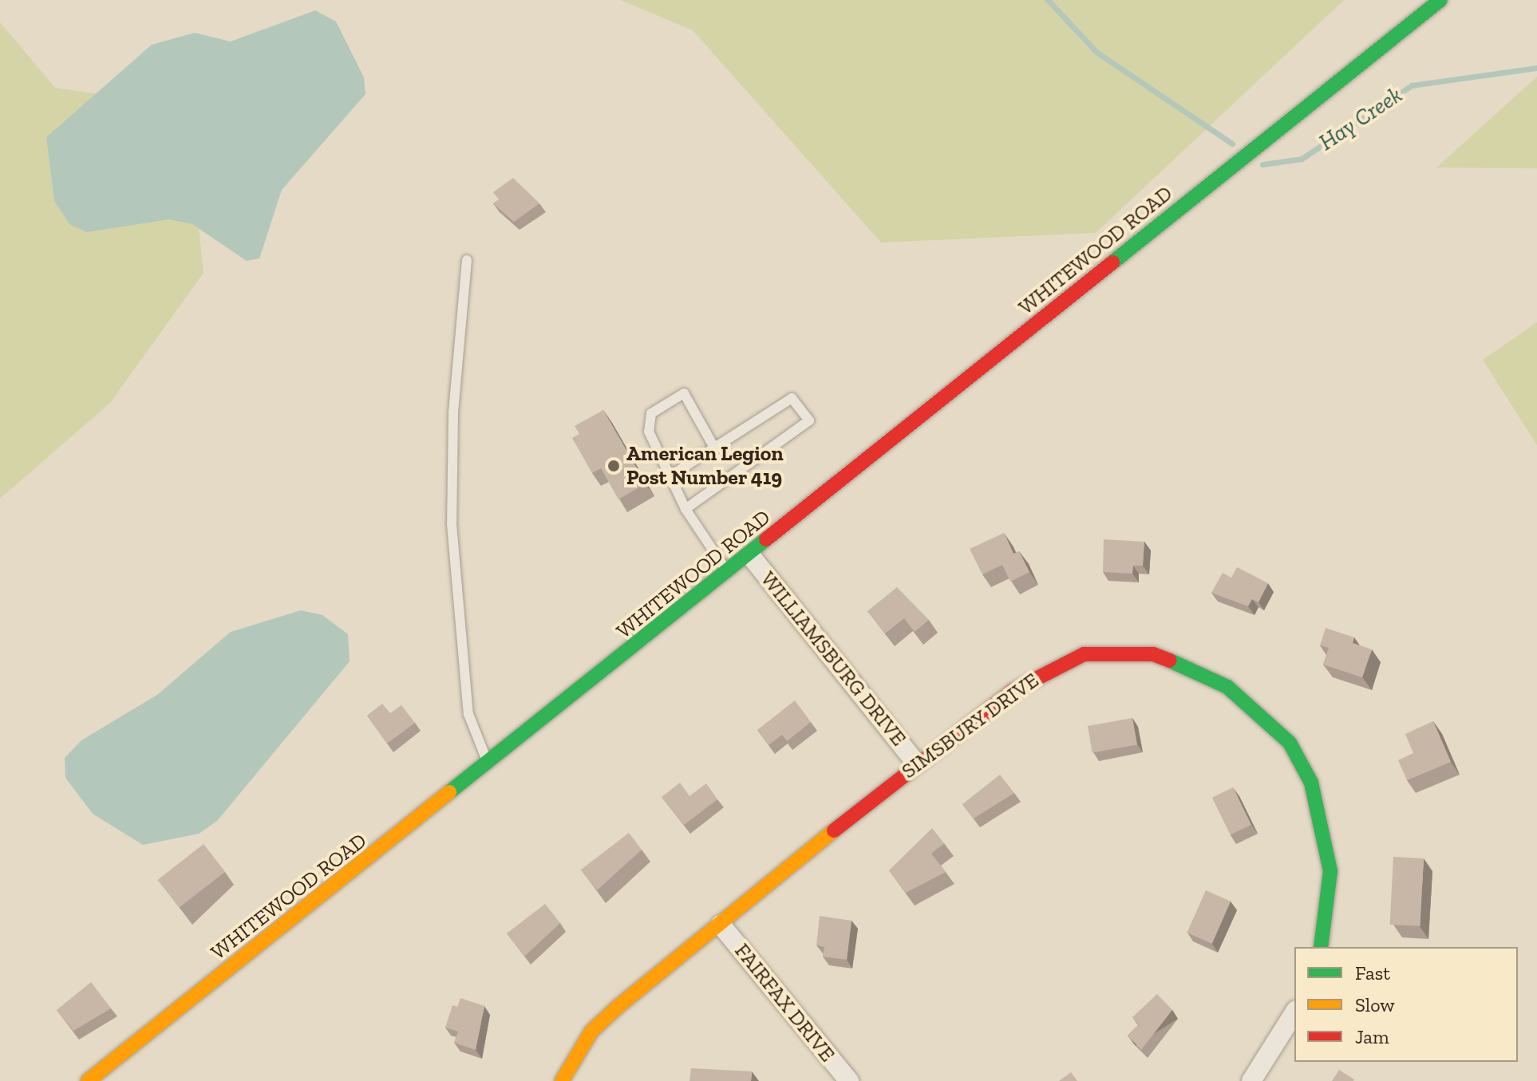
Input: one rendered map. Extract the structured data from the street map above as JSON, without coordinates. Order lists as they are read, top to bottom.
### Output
{
  "streets": {
    "street": [
      "WHITEWOOD ROAD",
      "WILLIAMSBURG DRIVE",
      "SIMSBURY DRIVE",
      "FAIRFAX DRIVE"
    ]
  },
  "crossings": [
    ["WHITEWOOD ROAD", "WILLIAMSBURG DRIVE"],
    ["WILLIAMSBURG DRIVE", "SIMSBURY DRIVE"],
    ["SIMSBURY DRIVE", "FAIRFAX DRIVE"]
  ],
  "water": ["Hay Creek"],
  "places": ["American Legion Post Number 419"],
  "legend": ["Fast", "Slow", "Jam"]
}
